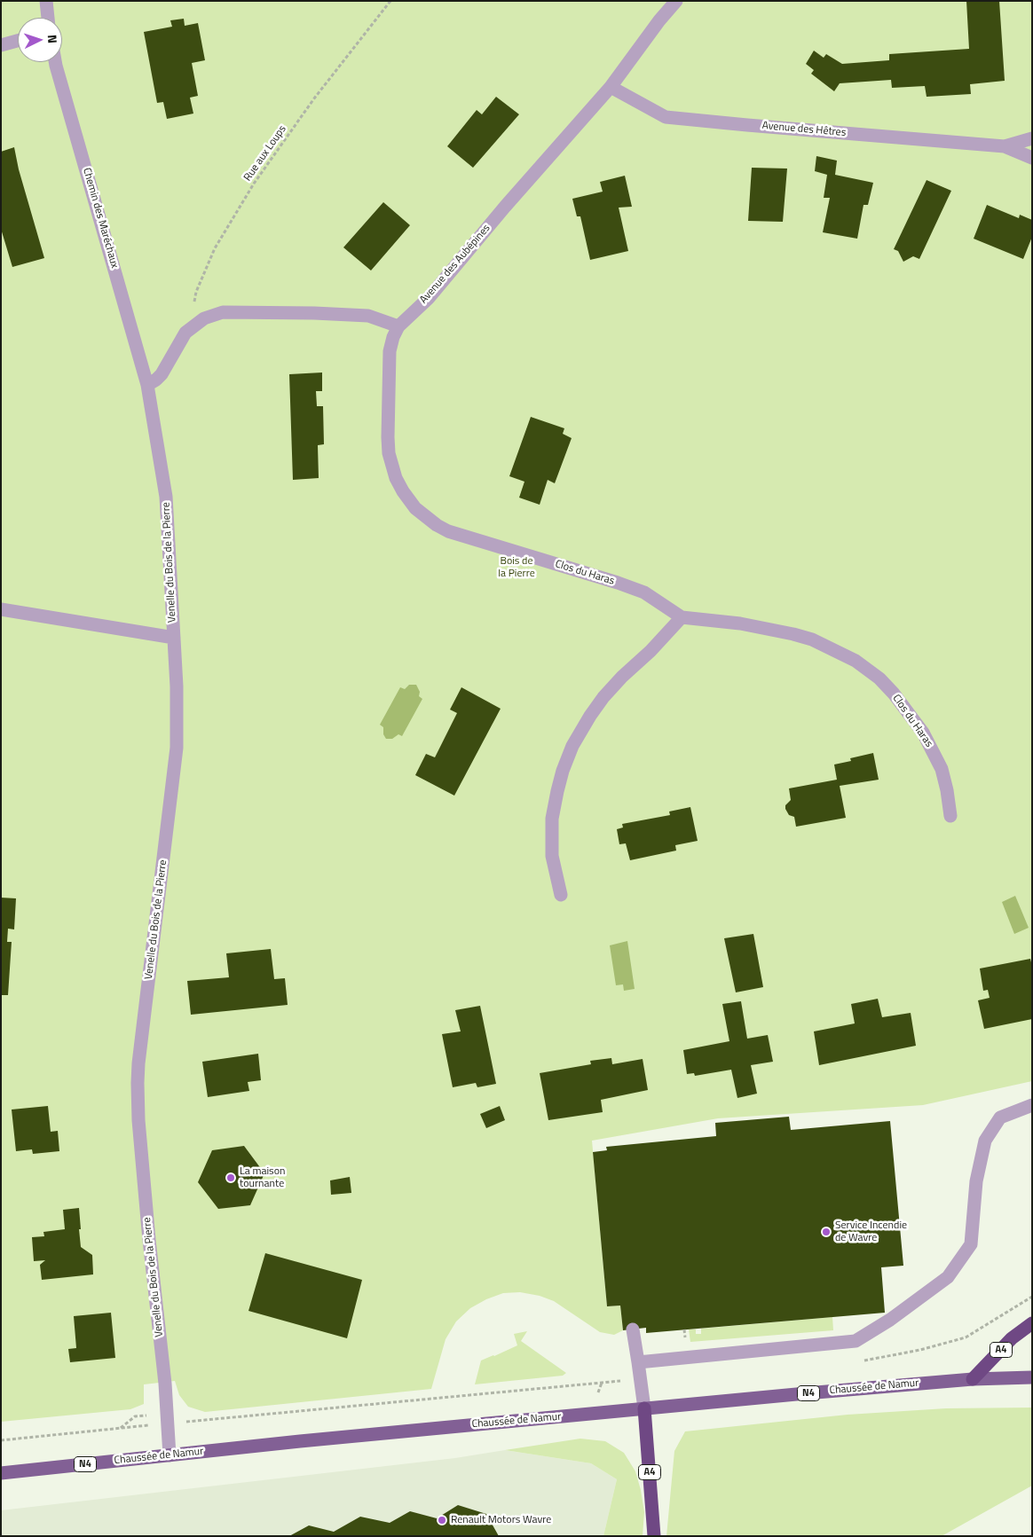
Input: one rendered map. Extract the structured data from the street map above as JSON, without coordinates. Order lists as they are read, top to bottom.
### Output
{
  "streets": {
    "highway": ["A4"],
    "main road": ["Chaussée de Namur", "N4"],
    "street": [
      "Avenue des Hêtres",
      "Chemin des Maréchaux",
      "Avenue des Aubépines",
      "Venelle du Bois de la Pierre",
      "Clos du Haras"
    ],
    "path": ["Rue aux Loups"]
  },
  "crossings": [
    ["Avenue des Hêtres", "Avenue des Aubépines"],
    ["Chemin des Maréchaux", "Venelle du Bois de la Pierre"],
    ["Avenue des Aubépines", "Clos du Haras"],
    ["Venelle du Bois de la Pierre", "Chaussée de Namur"],
    ["A4", "Chaussée de Namur"]
  ],
  "parks": ["Bois de la Pierre"],
  "places": ["La maison tournante", "Service Incendie de Wavre", "Renault Motors Wavre"],
  "north": "right"
}
